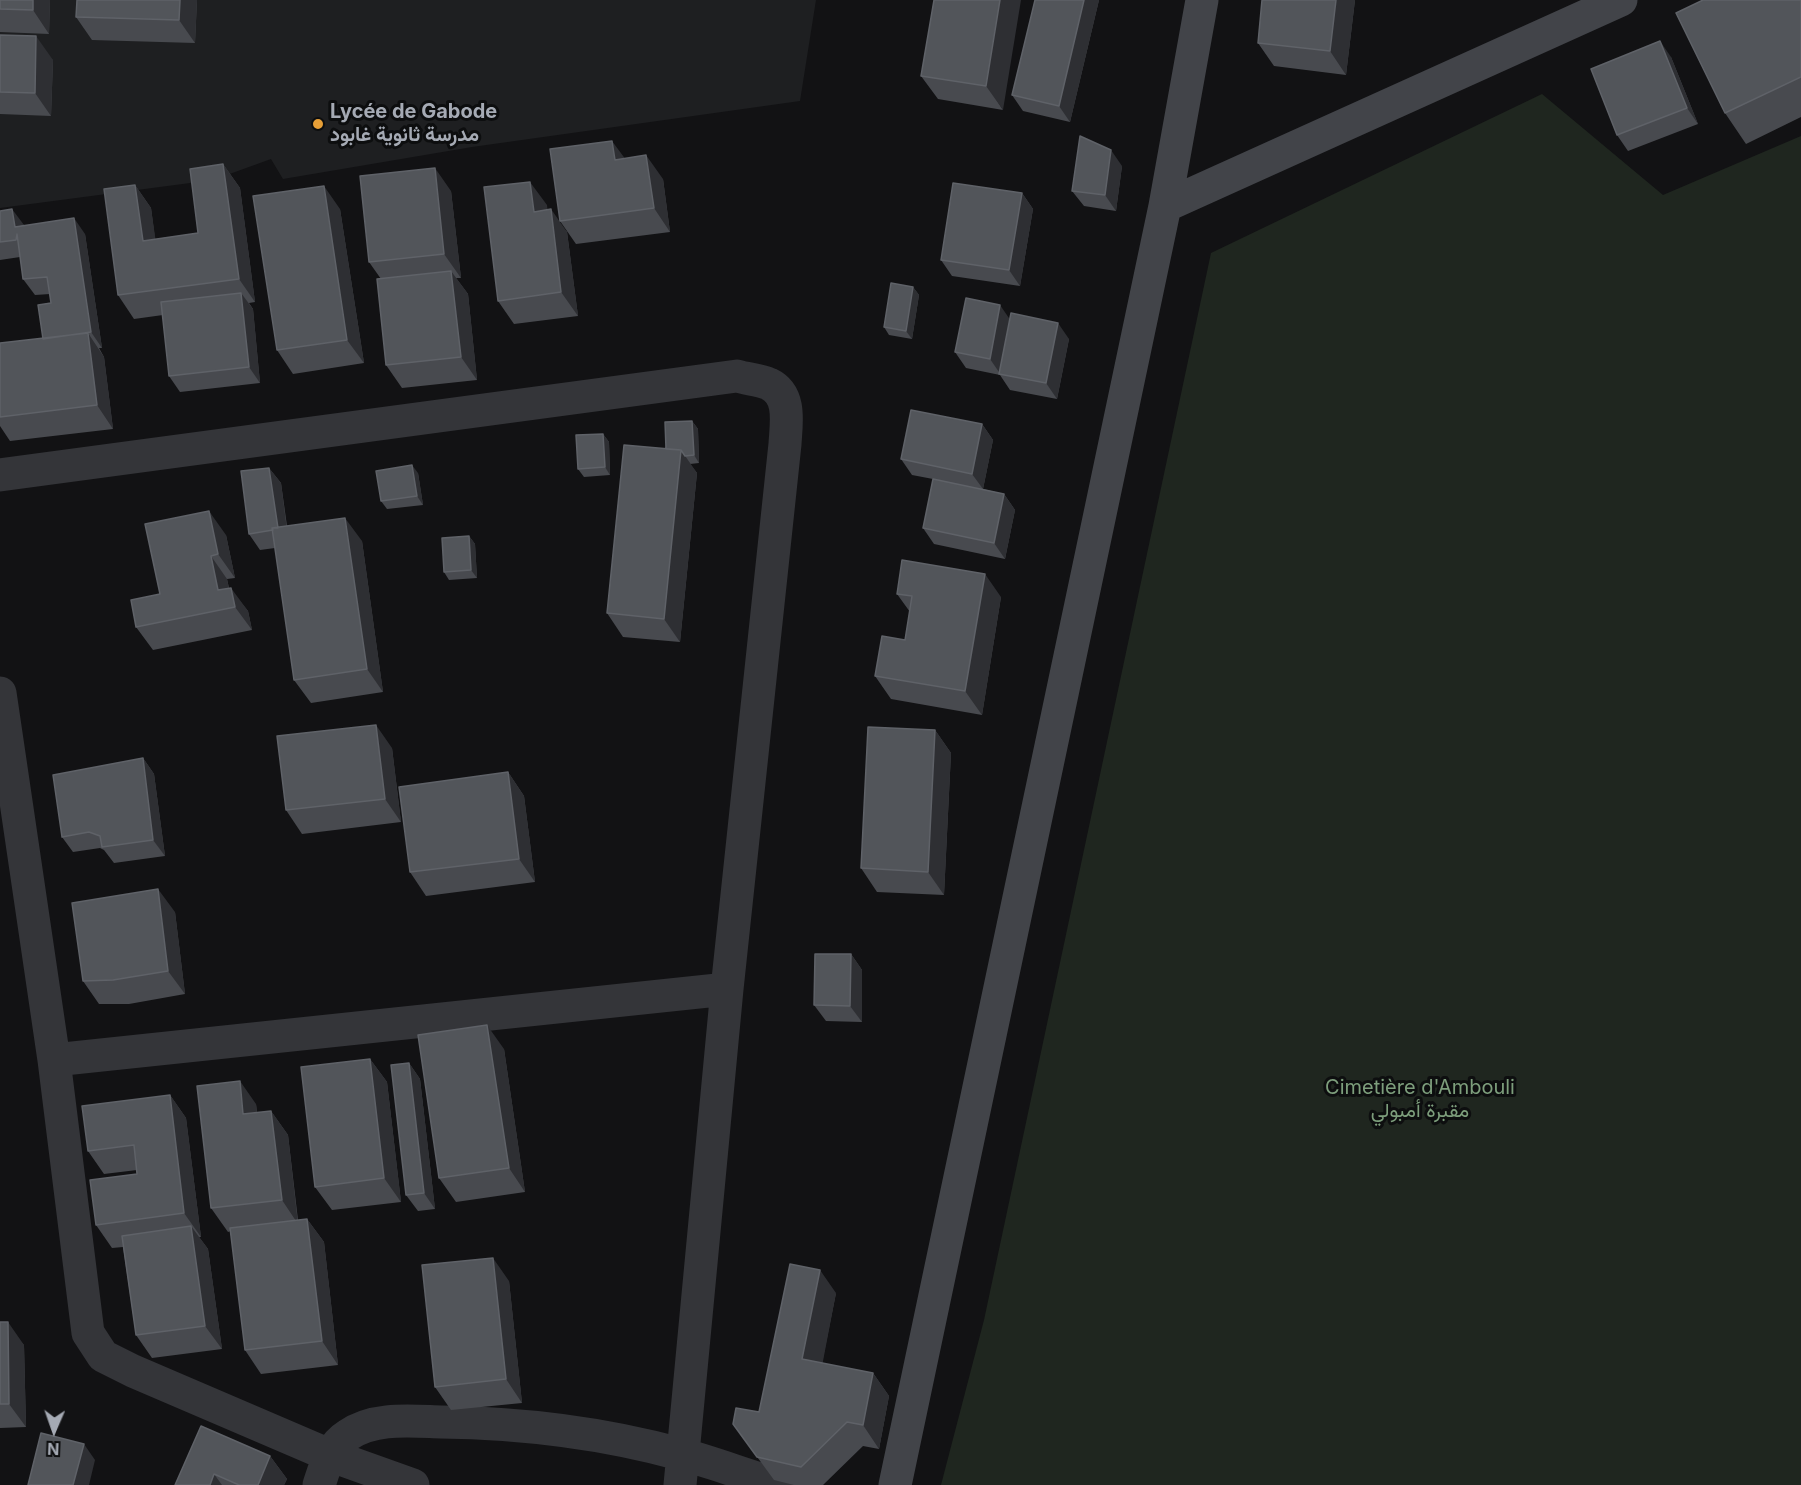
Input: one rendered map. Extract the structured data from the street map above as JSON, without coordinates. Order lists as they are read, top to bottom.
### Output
{
  "parks": ["Cimetière d'Ambouli مقبرة أمبولي"],
  "places": ["Lycée de Gabode مدرسة ثانوية غابود"],
  "north": "bottom"
}
